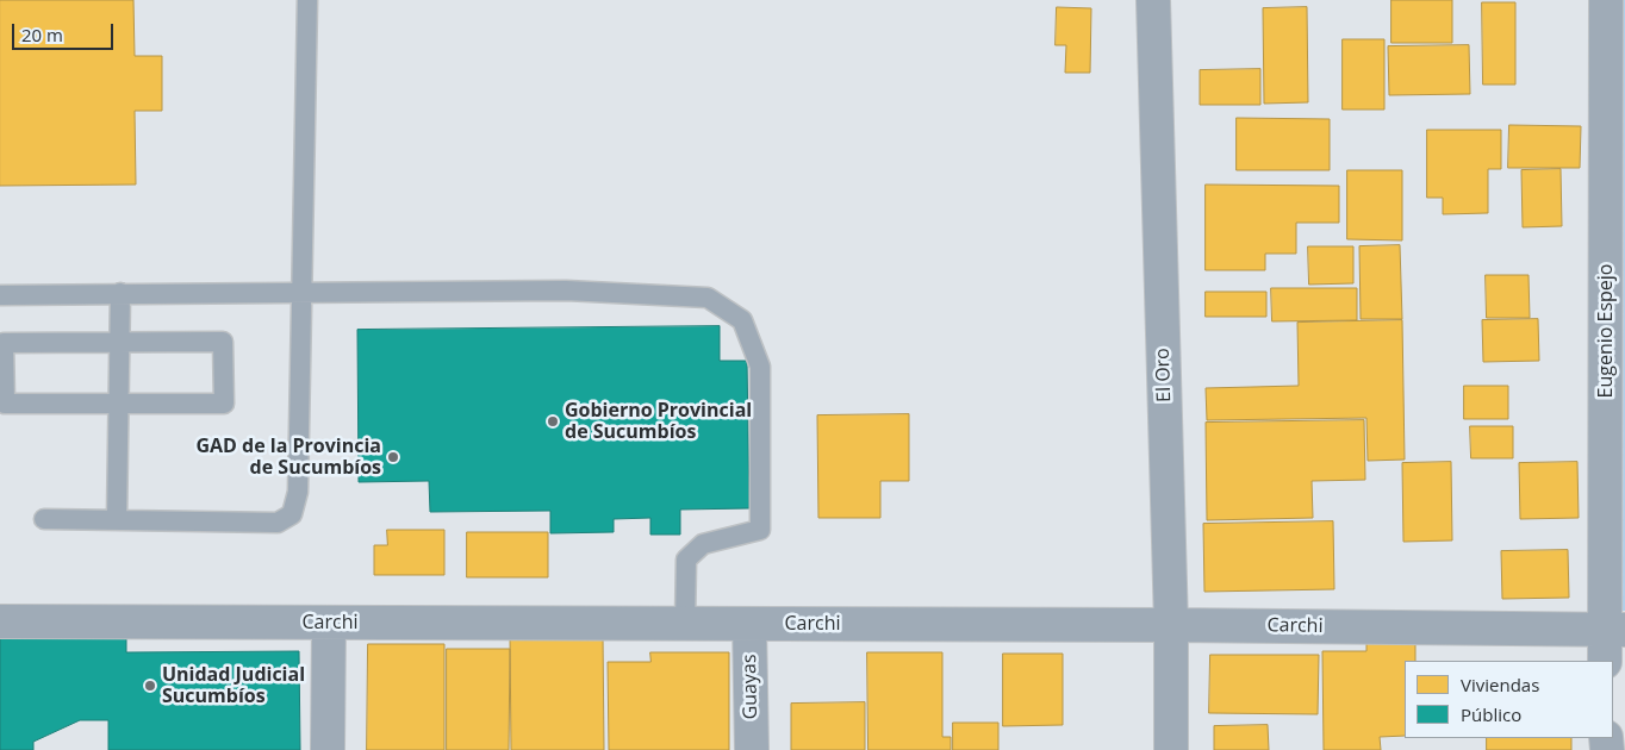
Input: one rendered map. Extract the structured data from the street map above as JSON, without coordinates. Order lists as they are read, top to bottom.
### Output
{
  "streets": {
    "street": [
      "Eugenio Espejo",
      "El Oro",
      "Carchi",
      "Guayas"
    ]
  },
  "crossings": [
    ["Eugenio Espejo", "Carchi"],
    ["El Oro", "Carchi"],
    ["Carchi", "Guayas"]
  ],
  "places": ["Gobierno Provincial de Sucumbíos", "GAD de la Provincia de Sucumbíos", "Unidad Judicial Sucumbíos"],
  "legend": ["Viviendas", "Público"],
  "scale_bar": "20 m"
}
